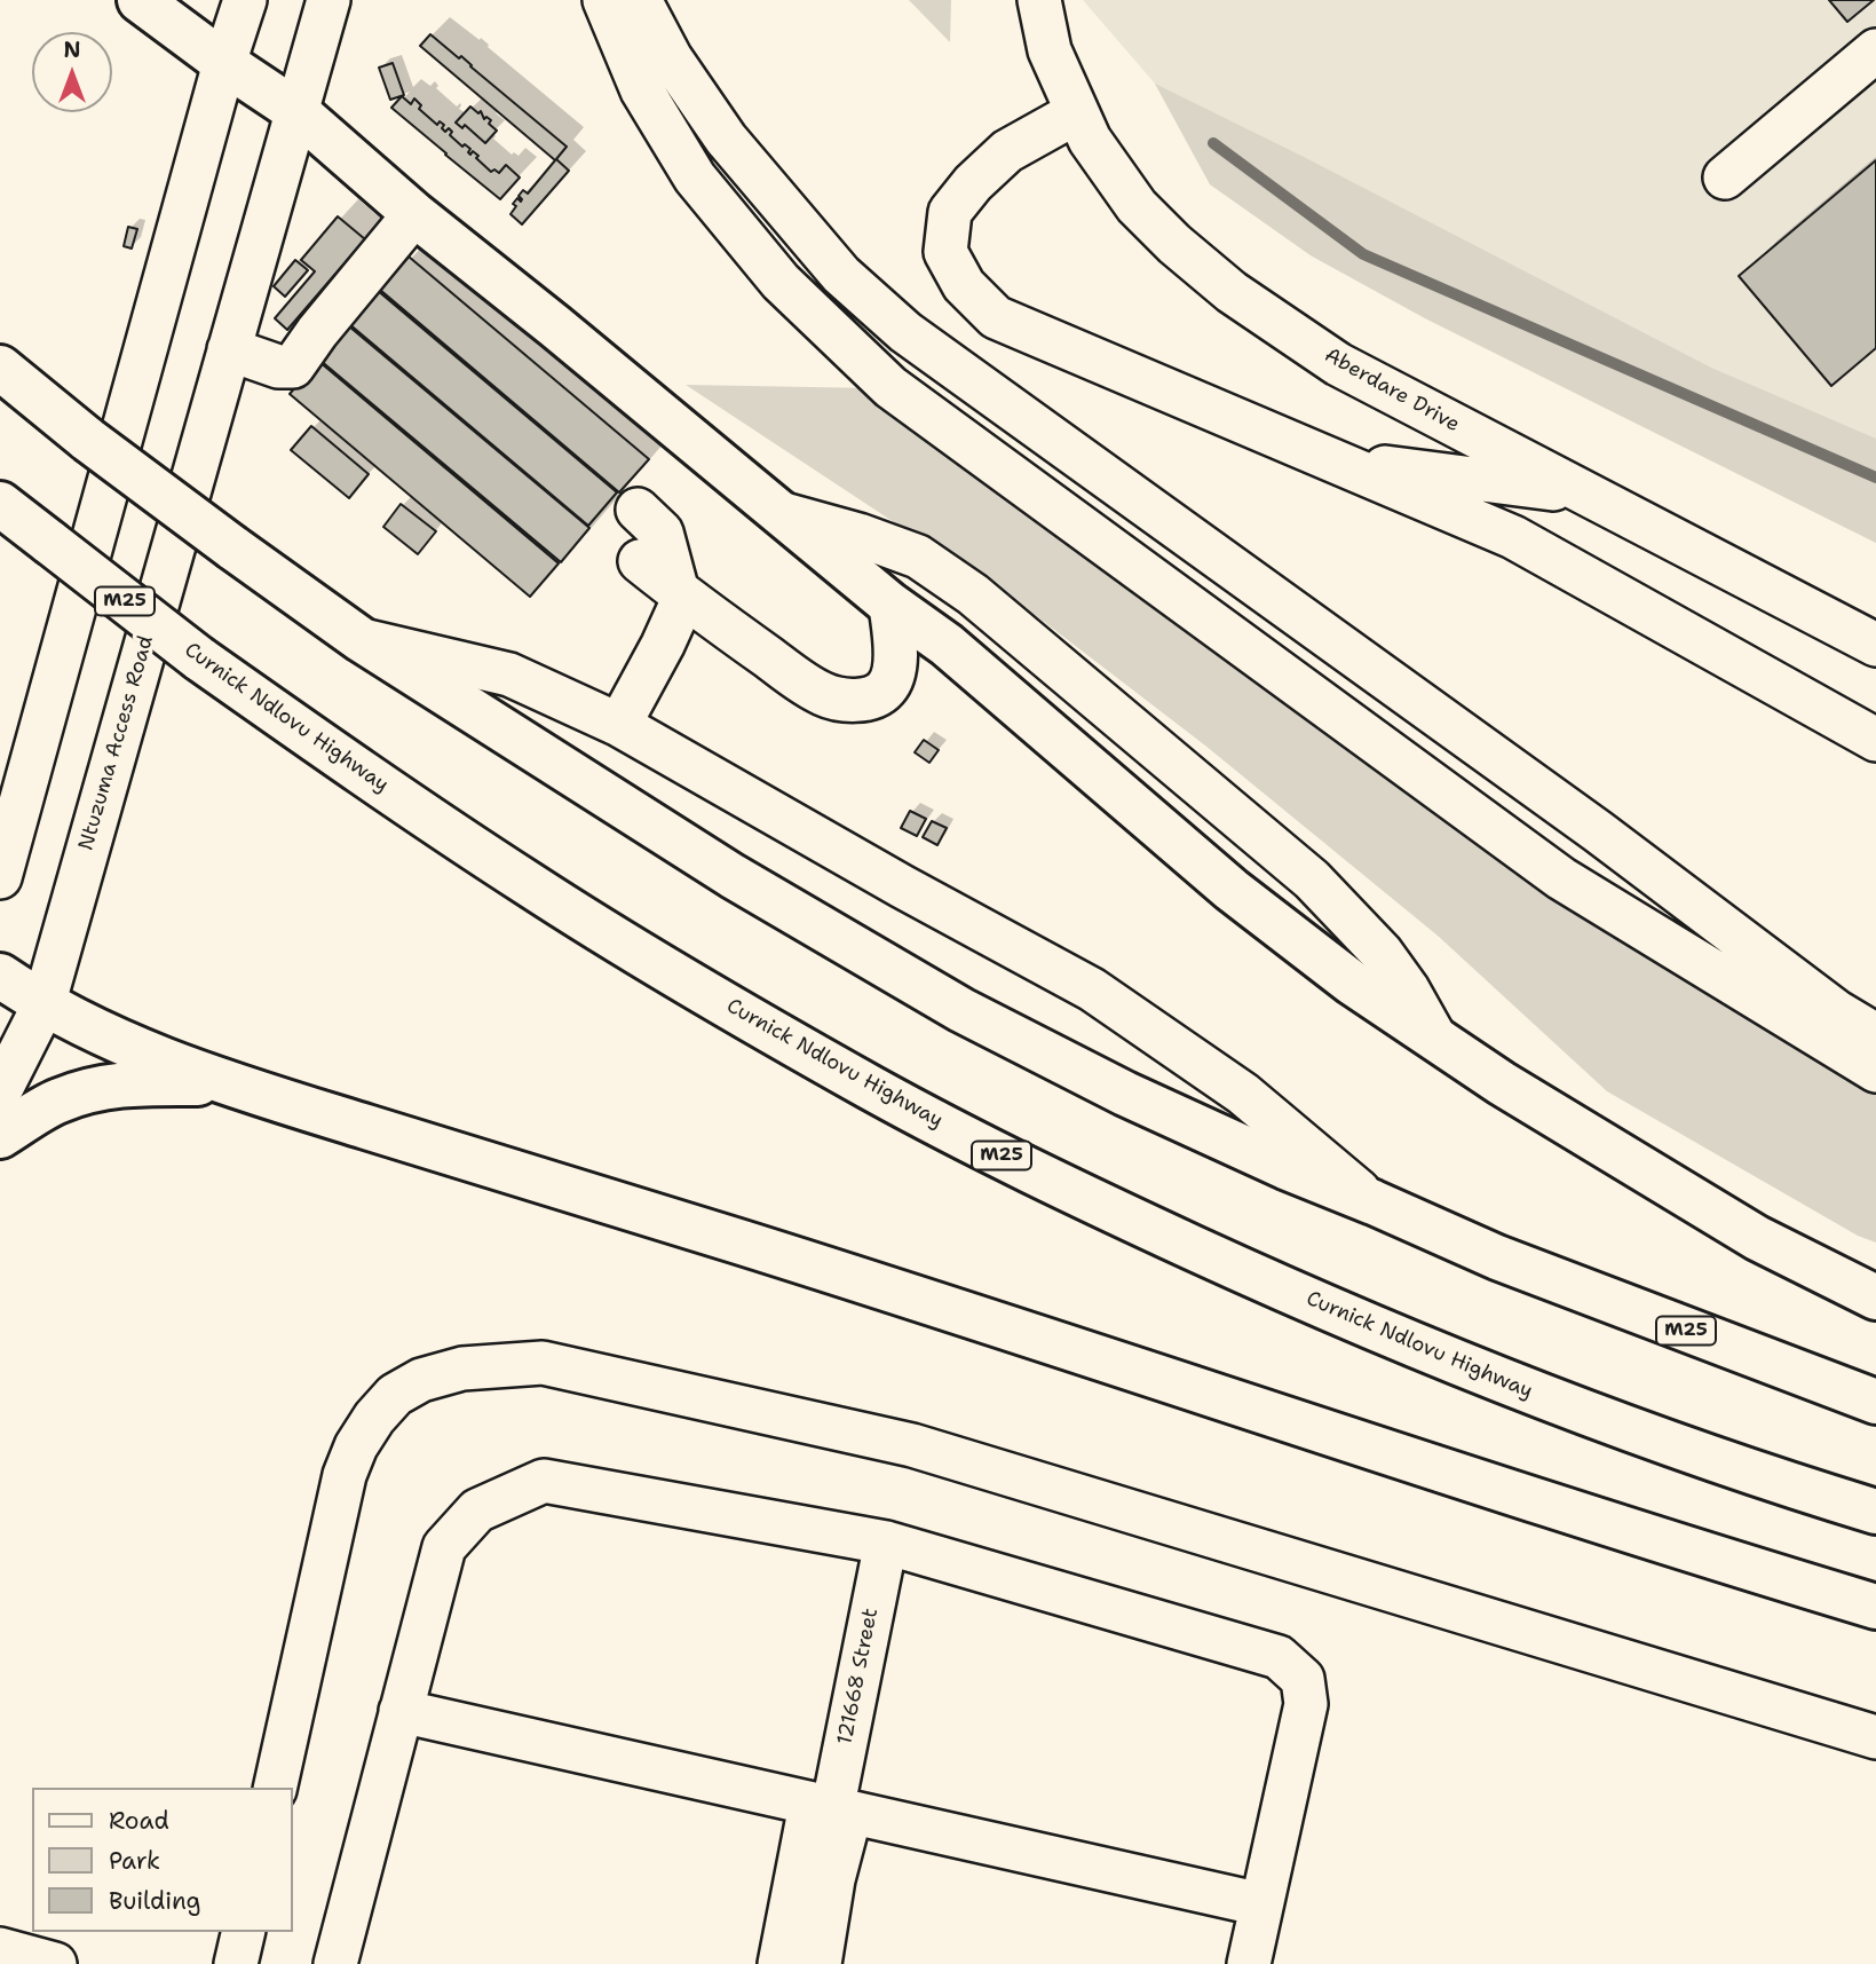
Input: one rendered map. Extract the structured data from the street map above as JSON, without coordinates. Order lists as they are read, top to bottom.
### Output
{
  "streets": {
    "main road": ["M25", "Curnick Ndlovu Highway"],
    "street": ["Aberdare Drive", "Ntuzuma Access Road", "121668 Street"]
  },
  "legend": ["Road", "Park", "Building"],
  "north": "top"
}
